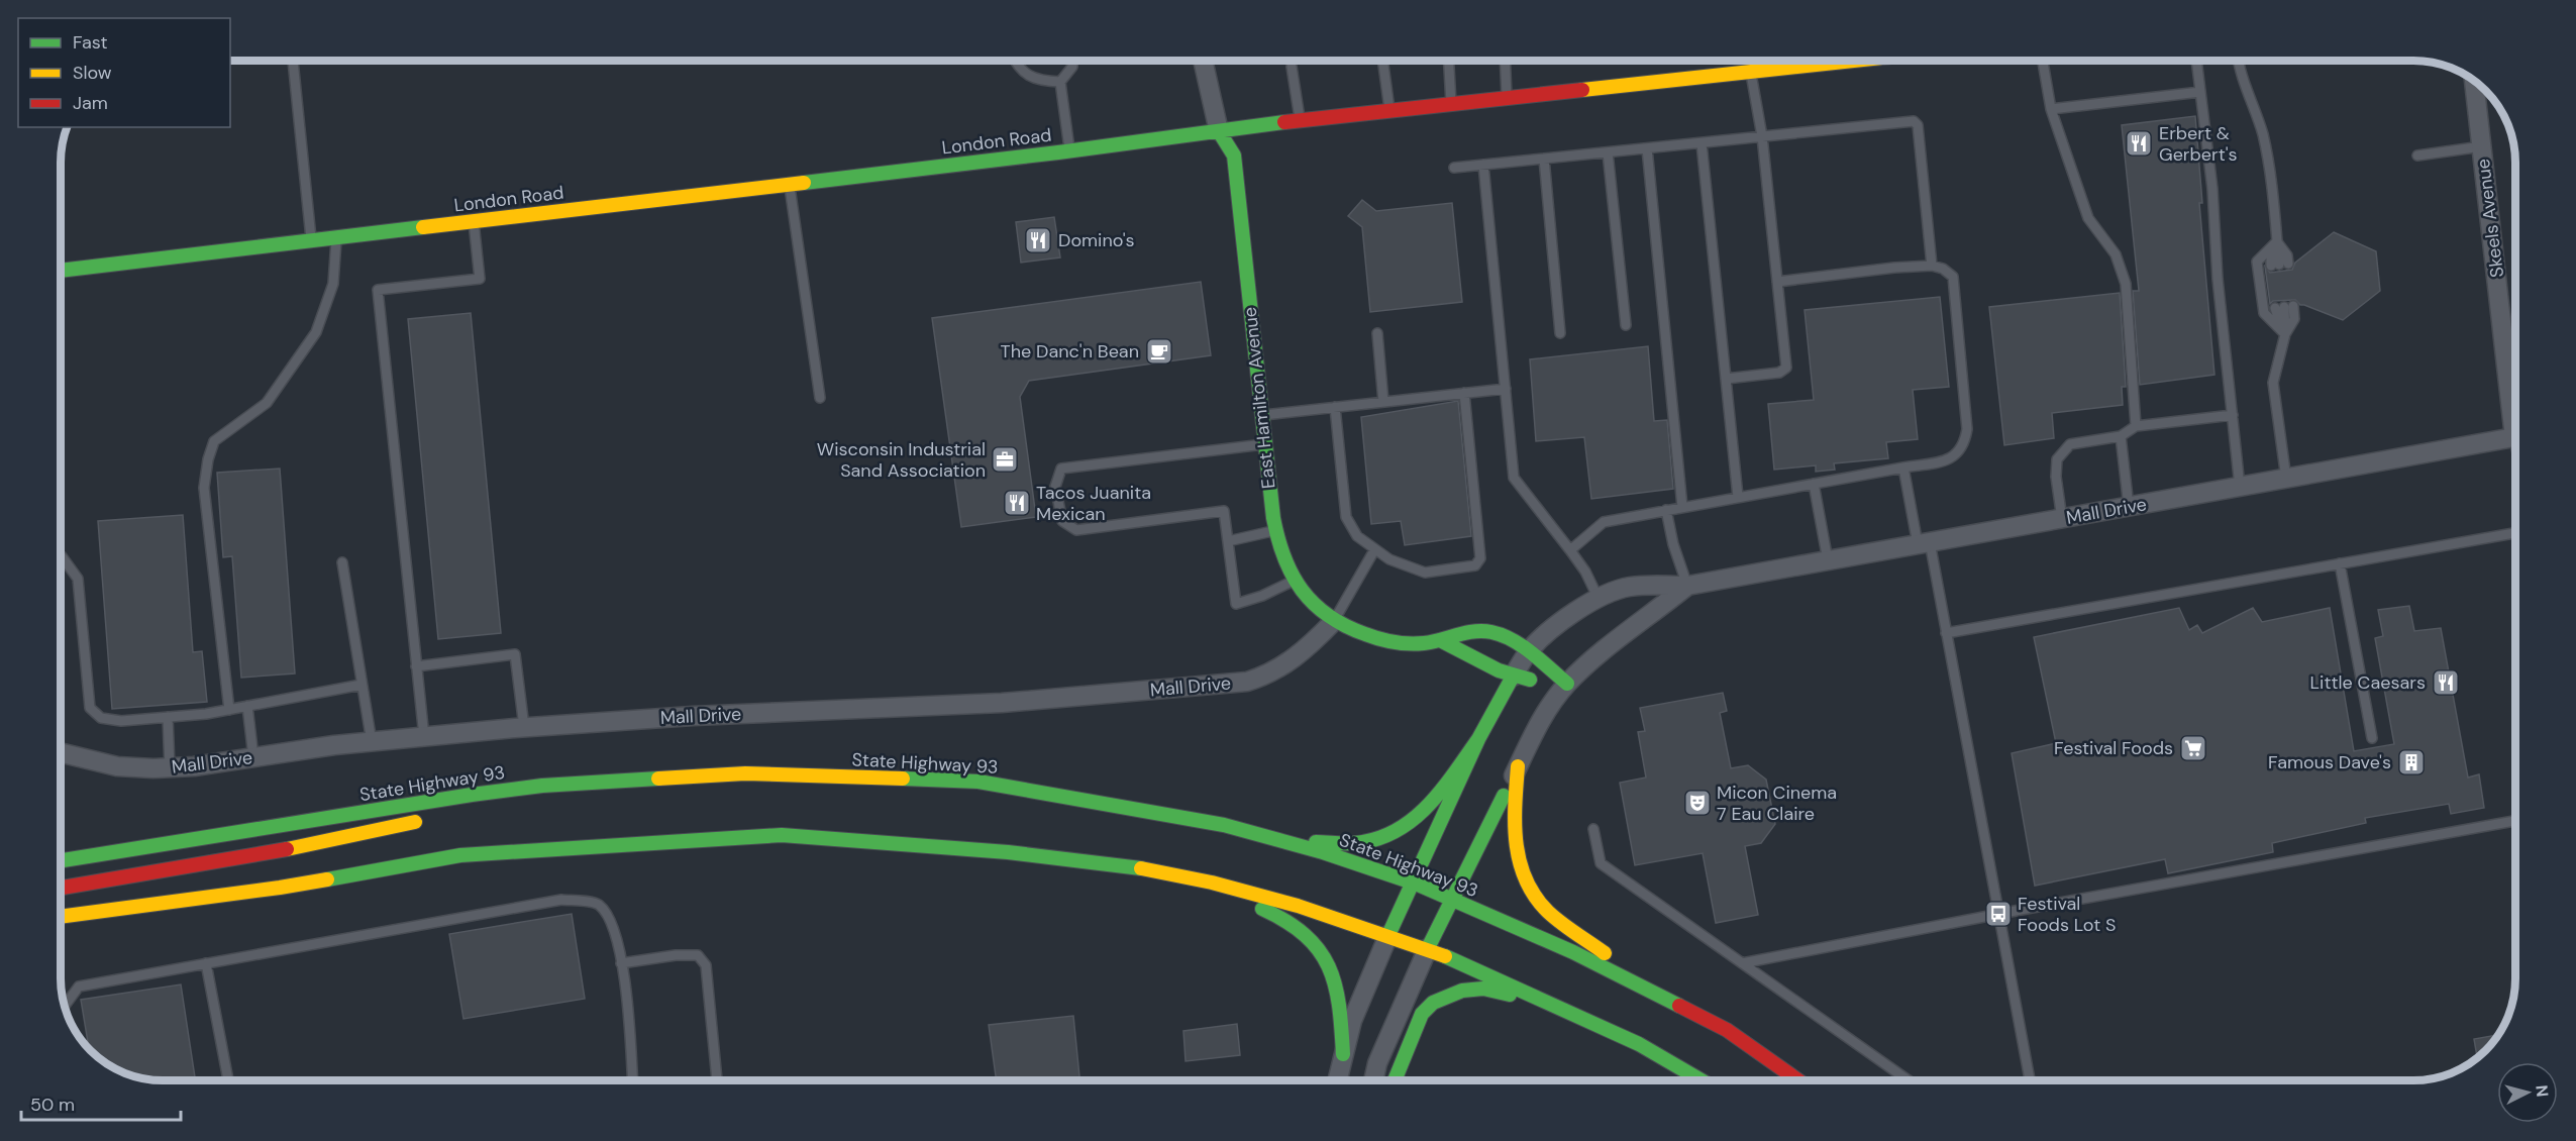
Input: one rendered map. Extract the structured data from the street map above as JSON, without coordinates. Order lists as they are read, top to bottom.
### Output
{
  "streets": {
    "main road": ["London Road", "East Hamilton Avenue", "State Highway 93"],
    "street": ["Skeels Avenue", "Mall Drive"]
  },
  "crossings": [
    ["London Road", "East Hamilton Avenue"],
    ["East Hamilton Avenue", "Mall Drive"]
  ],
  "places": {
    "restaurant": [
      "Erbert & Gerbert's",
      "Domino's",
      "Tacos Juanita Mexican",
      "Little Caesars"
    ],
    "cafe": ["The Danc'n Bean"],
    "office": ["Wisconsin Industrial Sand Association"],
    "supermarket": ["Festival Foods"],
    "building": ["Famous Dave's"],
    "theatre": ["Micon Cinema 7 Eau Claire"],
    "bus stop": ["Festival Foods Lot S"]
  },
  "legend": ["Fast", "Slow", "Jam"],
  "scale_bar": "50 m",
  "north": "right"
}
